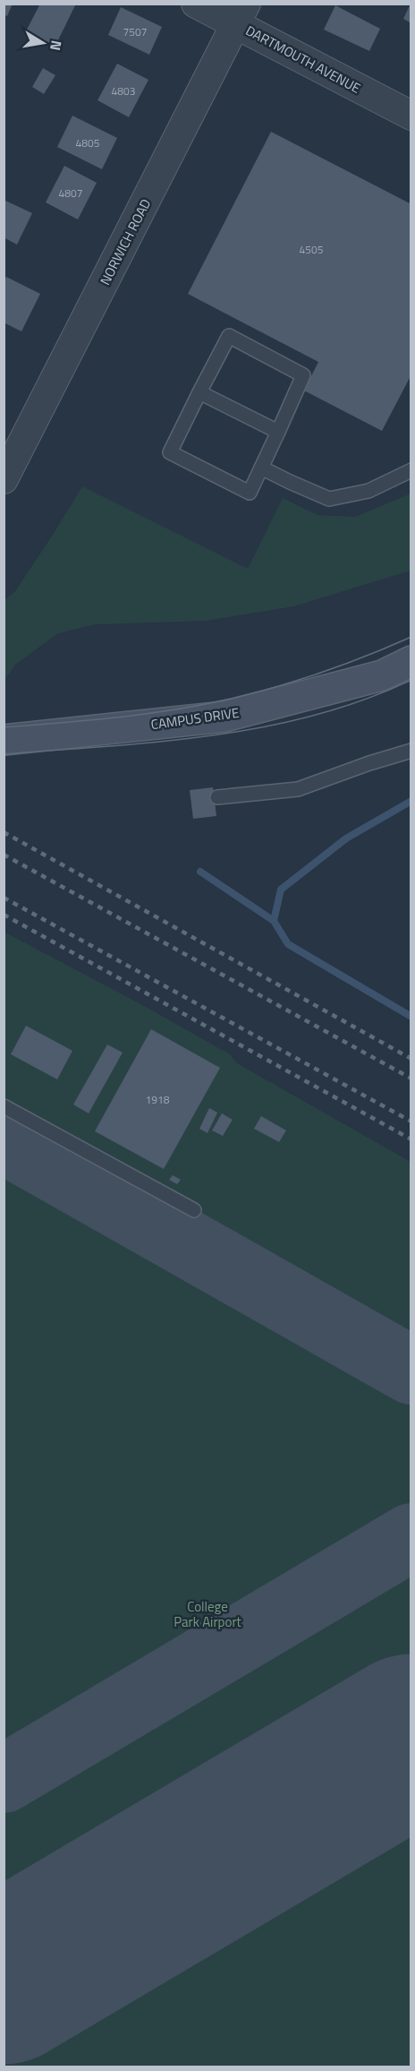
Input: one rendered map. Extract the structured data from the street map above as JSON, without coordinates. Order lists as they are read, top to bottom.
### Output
{
  "streets": {
    "main road": ["CAMPUS DRIVE"],
    "street": ["DARTMOUTH AVENUE", "NORWICH ROAD"]
  },
  "crossings": [
    ["DARTMOUTH AVENUE", "NORWICH ROAD"]
  ],
  "parks": ["College Park Airport"],
  "house_numbers": [
    "7507",
    "4803",
    "4805",
    "4807",
    "4505",
    "1918"
  ],
  "north": "right"
}
